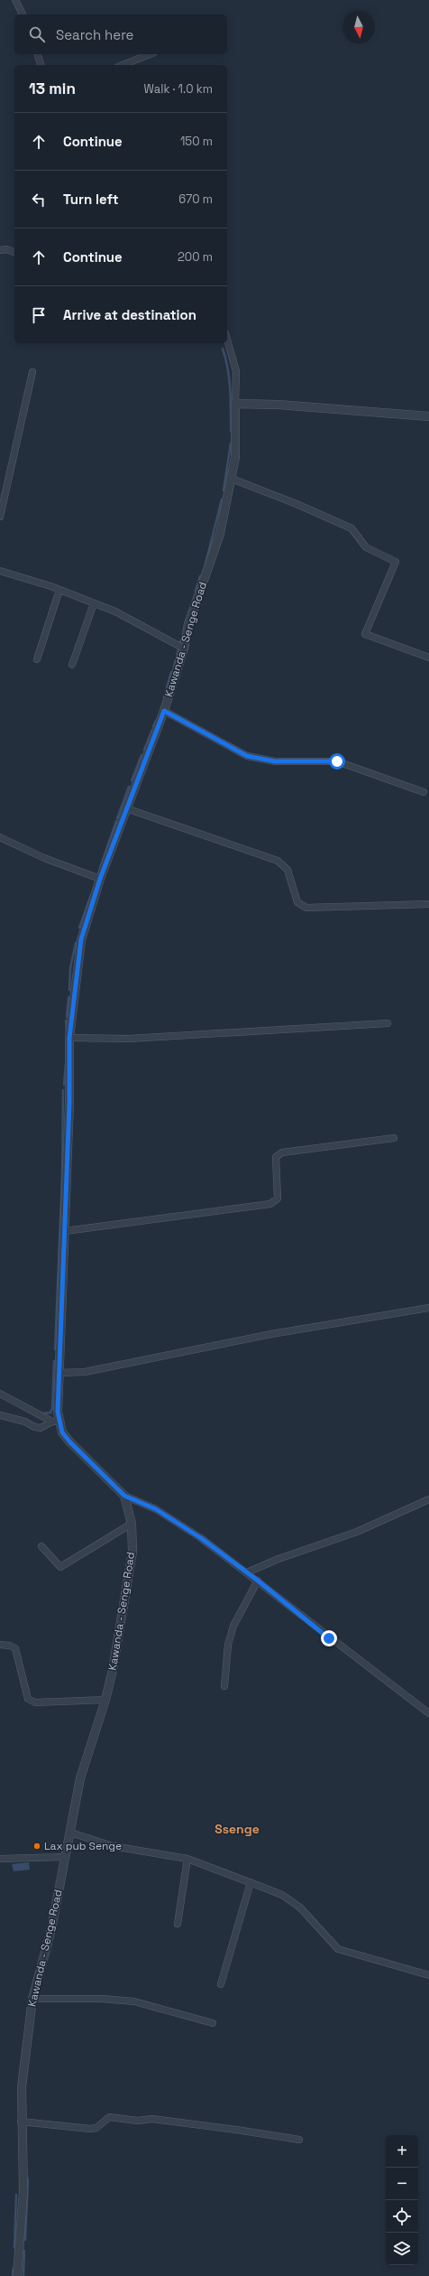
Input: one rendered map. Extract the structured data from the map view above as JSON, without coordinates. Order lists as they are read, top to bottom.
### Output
{
  "streets": {
    "street": ["Kawanda - Senge Road"]
  },
  "districts": ["Ssenge"],
  "places": ["Lax pub Senge"],
  "north": "bottom",
  "page": {
    "search": "Search here",
    "heading": ["13 min", "Walk · 1.0 km"],
    "list": [
      ["Continue", "150 m"],
      ["Turn left", "670 m"],
      ["Continue", "200 m"],
      "Arrive at destination"
    ],
    "map_buttons": ["+", "−"]
  }
}
